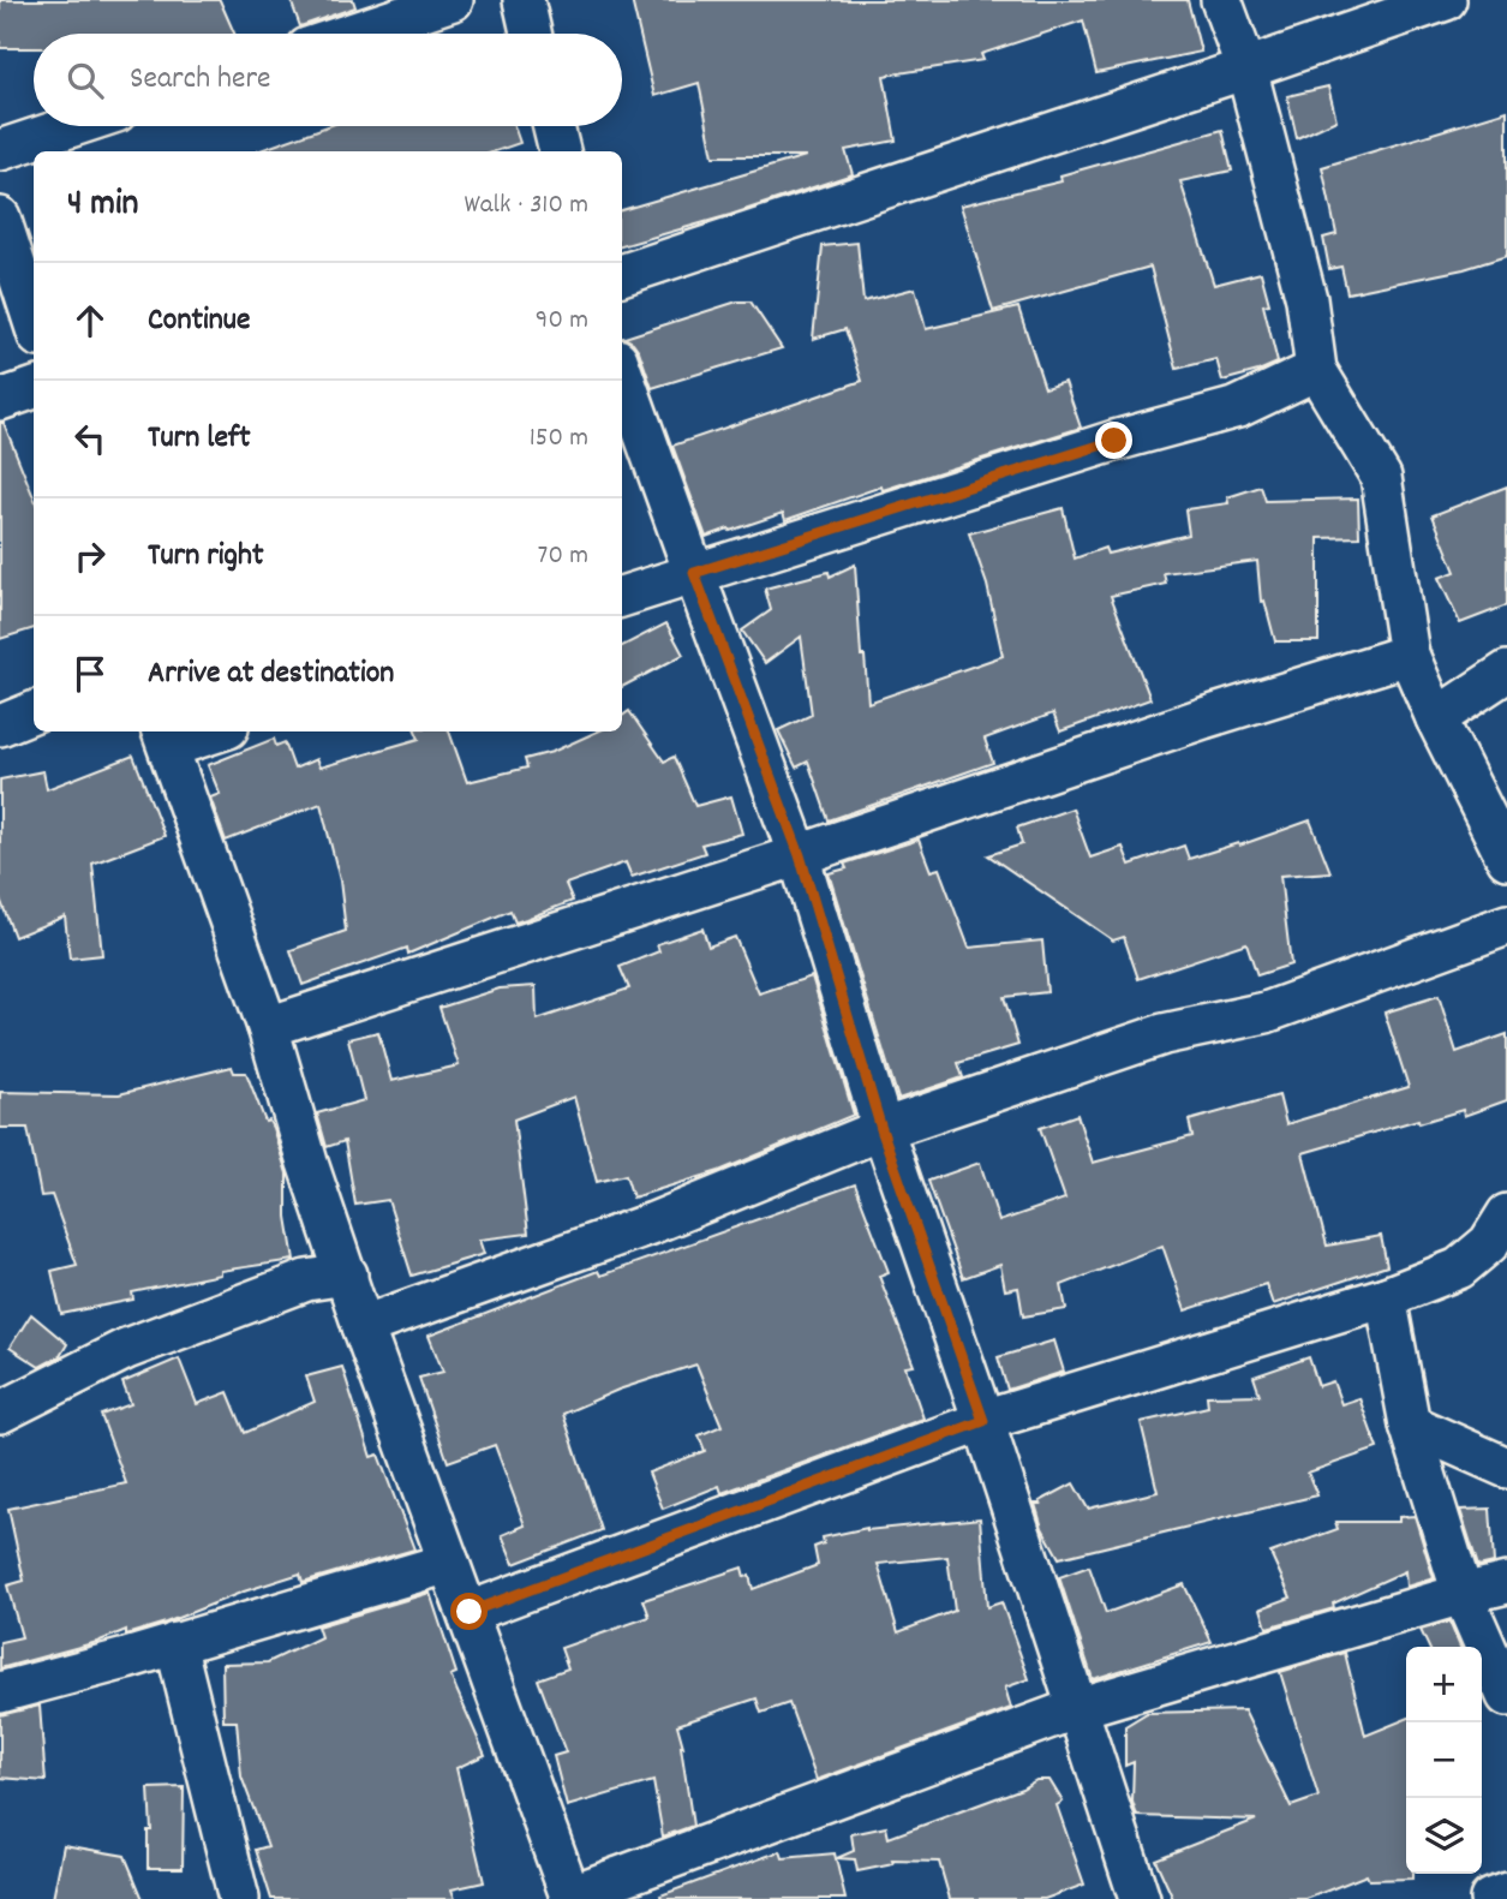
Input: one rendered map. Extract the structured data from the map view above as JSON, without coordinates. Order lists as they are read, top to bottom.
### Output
{
  "page": {
    "search": "Search here",
    "heading": ["4 min", "Walk · 310 m"],
    "list": [
      ["Continue", "90 m"],
      ["Turn left", "150 m"],
      ["Turn right", "70 m"],
      "Arrive at destination"
    ],
    "map_buttons": ["+", "−"]
  }
}
